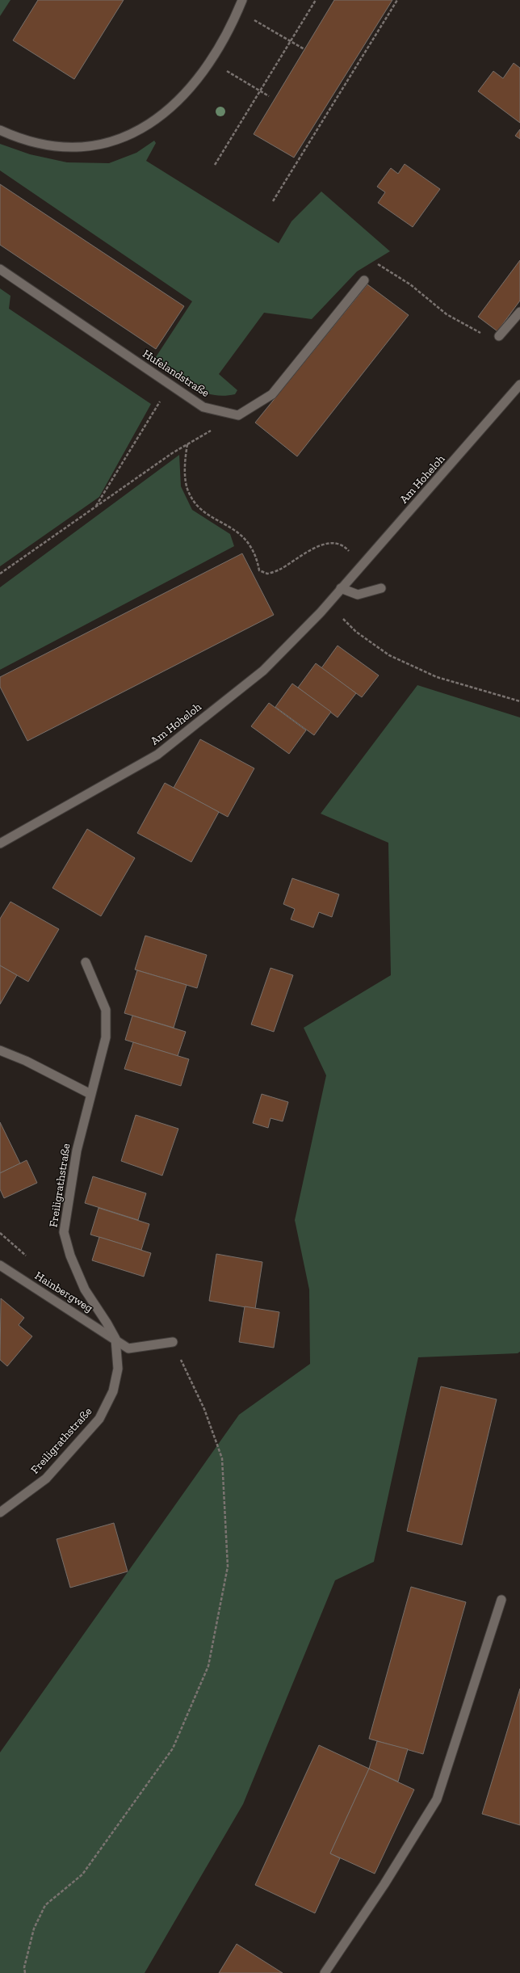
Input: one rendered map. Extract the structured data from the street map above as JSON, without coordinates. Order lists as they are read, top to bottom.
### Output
{
  "streets": {
    "street": [
      "Hufelandstraße",
      "Am Hoheloh",
      "Freiligrathstraße",
      "Hainbergweg"
    ]
  },
  "crossings": [
    ["Freiligrathstraße", "Hainbergweg"]
  ]
}
